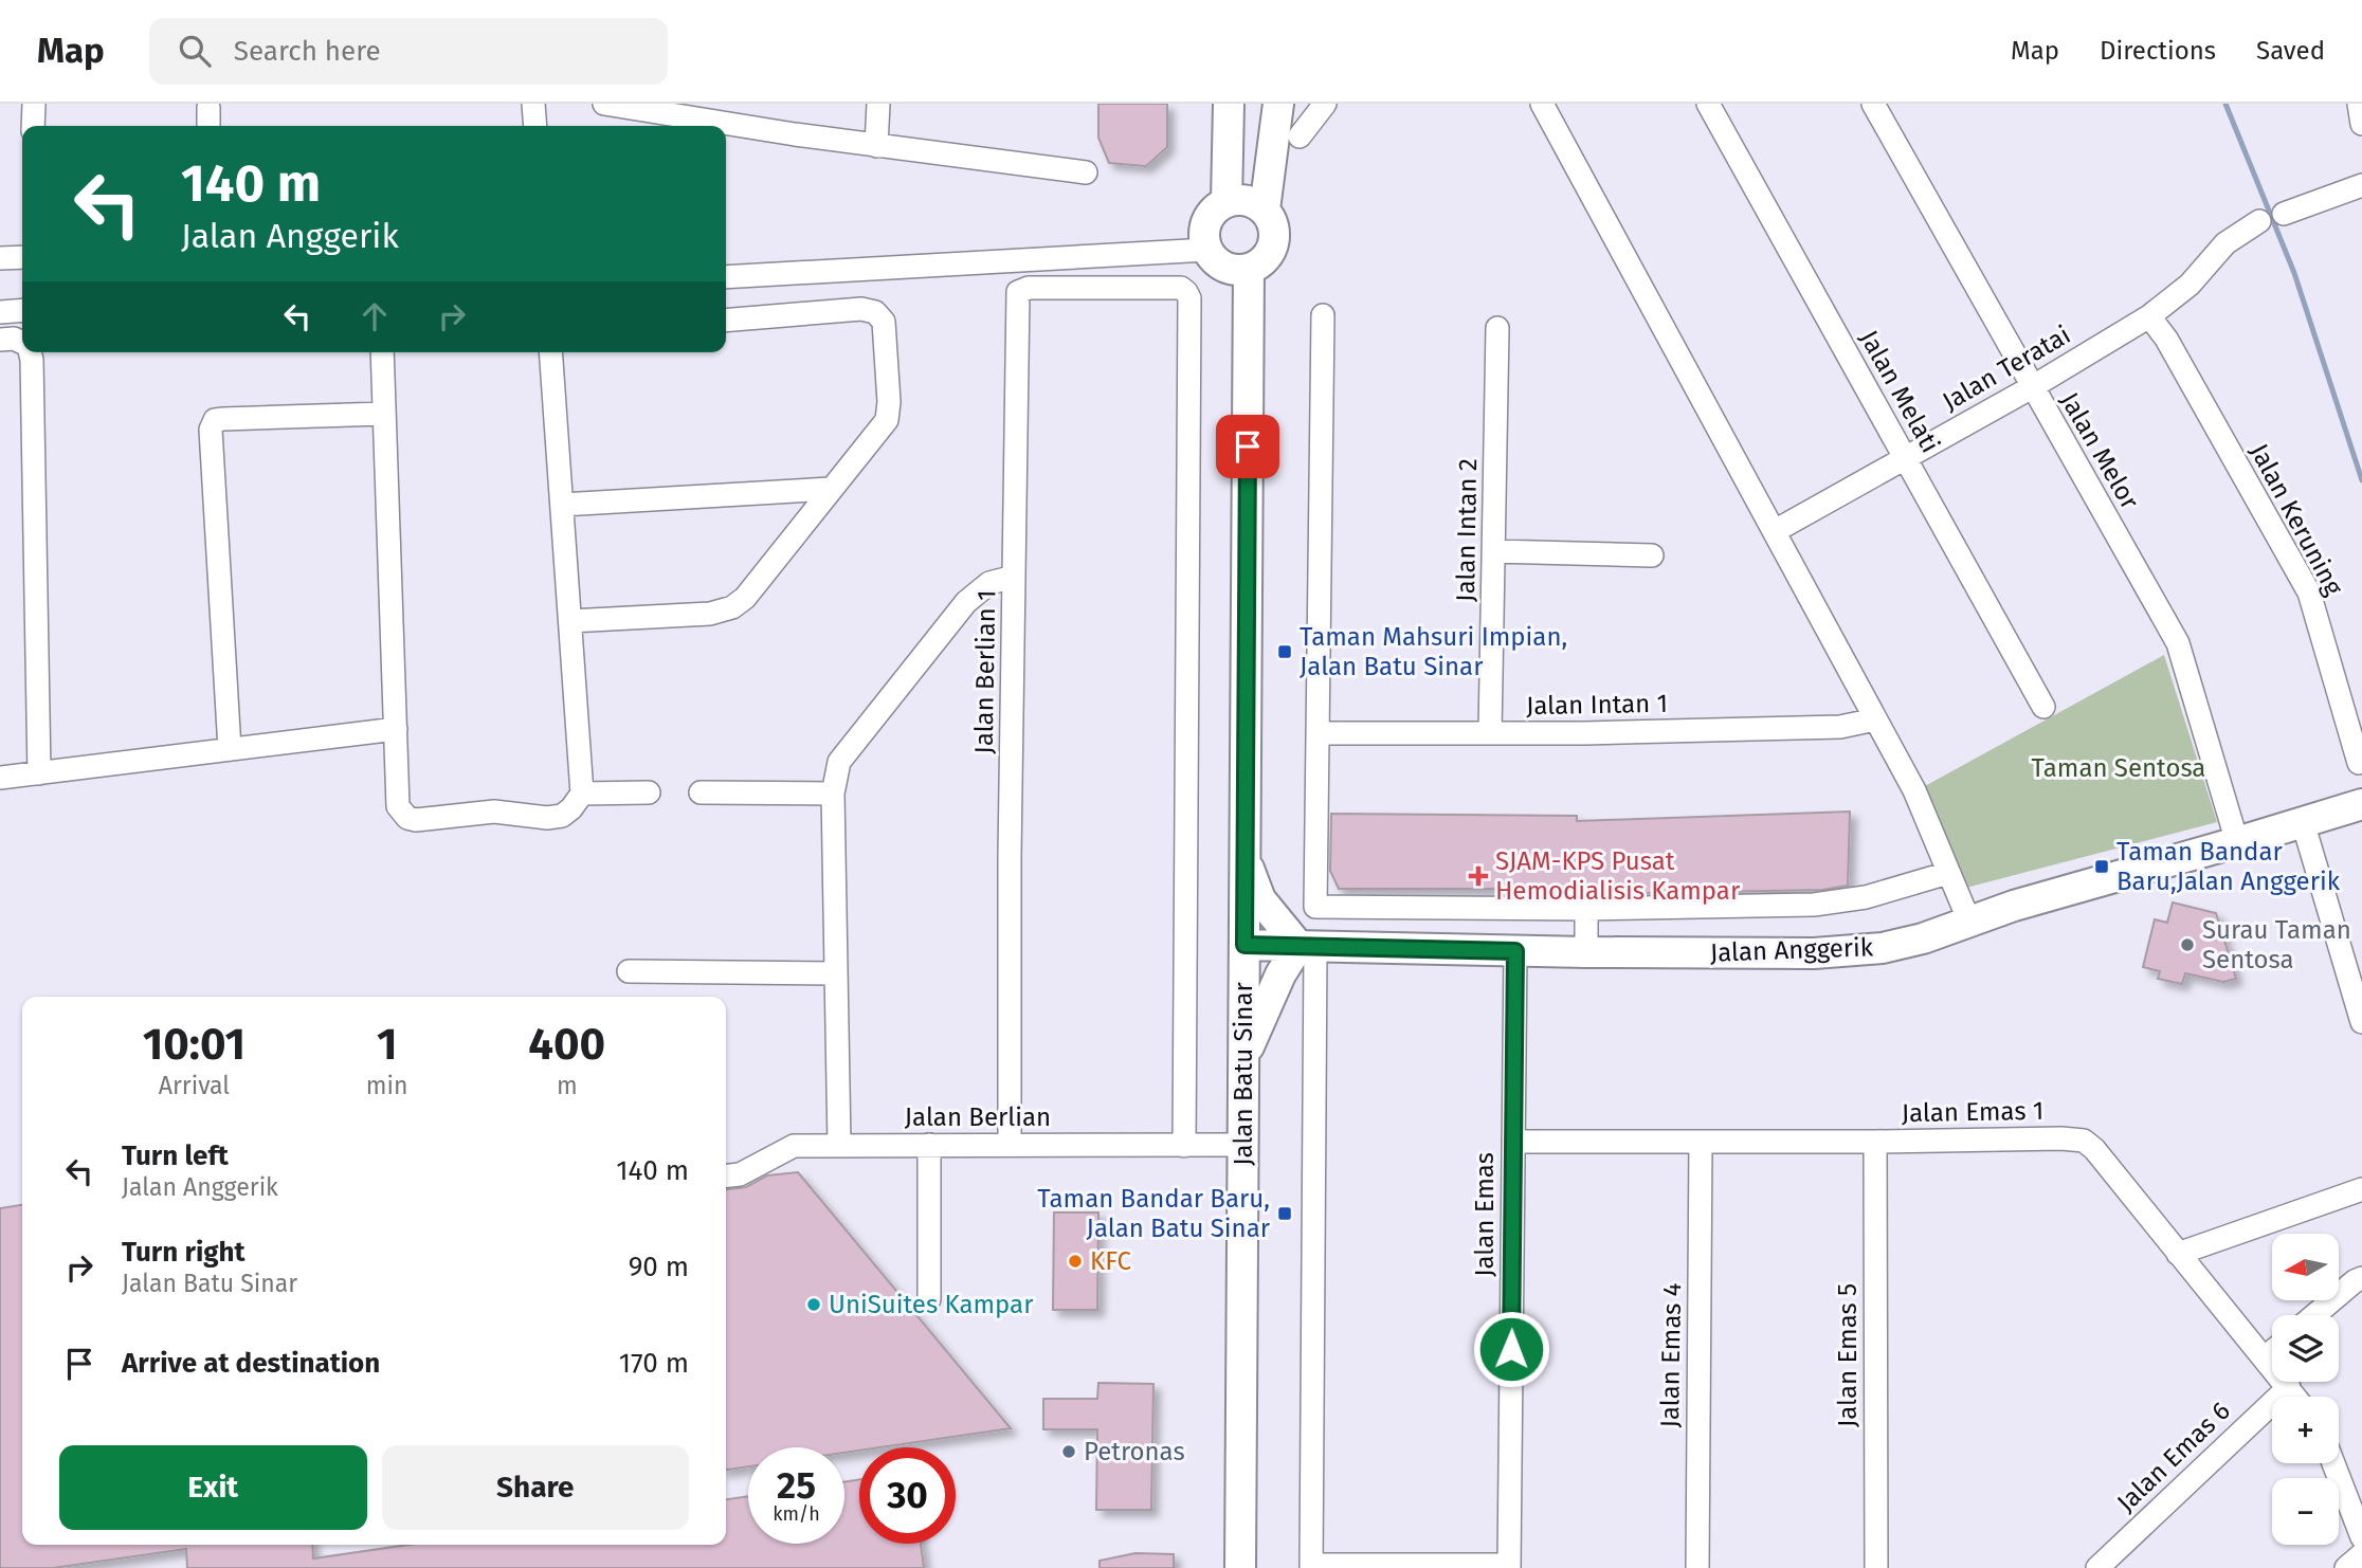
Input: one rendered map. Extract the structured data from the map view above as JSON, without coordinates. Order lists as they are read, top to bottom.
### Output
{
  "streets": {
    "street": [
      "Jalan Teratai",
      "Jalan Melati",
      "Jalan Melor",
      "Jalan Keruning",
      "Jalan Intan 2",
      "Jalan Berlian 1",
      "Jalan Intan 1",
      "Jalan Anggerik",
      "Jalan Batu Sinar",
      "Jalan Emas 1",
      "Jalan Berlian",
      "Jalan Emas",
      "Jalan Emas 4",
      "Jalan Emas 5",
      "Jalan Emas 6"
    ]
  },
  "crossings": [
    ["Jalan Teratai", "Jalan Melati"],
    ["Jalan Teratai", "Jalan Melor"],
    ["Jalan Teratai", "Jalan Keruning"],
    ["Jalan Melor", "Jalan Anggerik"],
    ["Jalan Intan 2", "Jalan Intan 1"],
    ["Jalan Berlian 1", "Jalan Berlian"],
    ["Jalan Anggerik", "Jalan Batu Sinar"],
    ["Jalan Anggerik", "Jalan Emas"],
    ["Jalan Batu Sinar", "Jalan Berlian"],
    ["Jalan Emas 1", "Jalan Emas"],
    ["Jalan Emas 1", "Jalan Emas 4"],
    ["Jalan Emas 1", "Jalan Emas 5"],
    ["Jalan Emas 1", "Jalan Emas 6"]
  ],
  "parks": ["Taman Sentosa"],
  "places": {
    "transit": ["Taman Mahsuri Impian, Jalan Batu Sinar", "Taman Bandar Baru,Jalan Anggerik", "Taman Bandar Baru, Jalan Batu Sinar"],
    "health": ["SJAM-KPS Pusat Hemodialisis Kampar"],
    "other": [
      "Surau Taman Sentosa",
      "KFC",
      "UniSuites Kampar",
      "Petronas"
    ]
  },
  "north": "left",
  "page": {
    "header": "Map",
    "search": "Search here",
    "nav": ["Map", "Directions", "Saved"],
    "turn": ["140 m", "Jalan Anggerik"],
    "eta": [
      "10:01",
      "Arrival",
      "1",
      "min",
      "400",
      "m"
    ],
    "list": [
      {
        "name": "Turn left",
        "note": "Jalan Anggerik",
        "value": "140 m"
      },
      {
        "name": "Turn right",
        "note": "Jalan Batu Sinar",
        "value": "90 m"
      },
      {
        "name": "Arrive at destination",
        "value": "170 m"
      }
    ],
    "map_buttons": ["+", "−"],
    "buttons": ["Exit", "Share"],
    "speed": "25 km/h",
    "limit": "30"
  }
}
